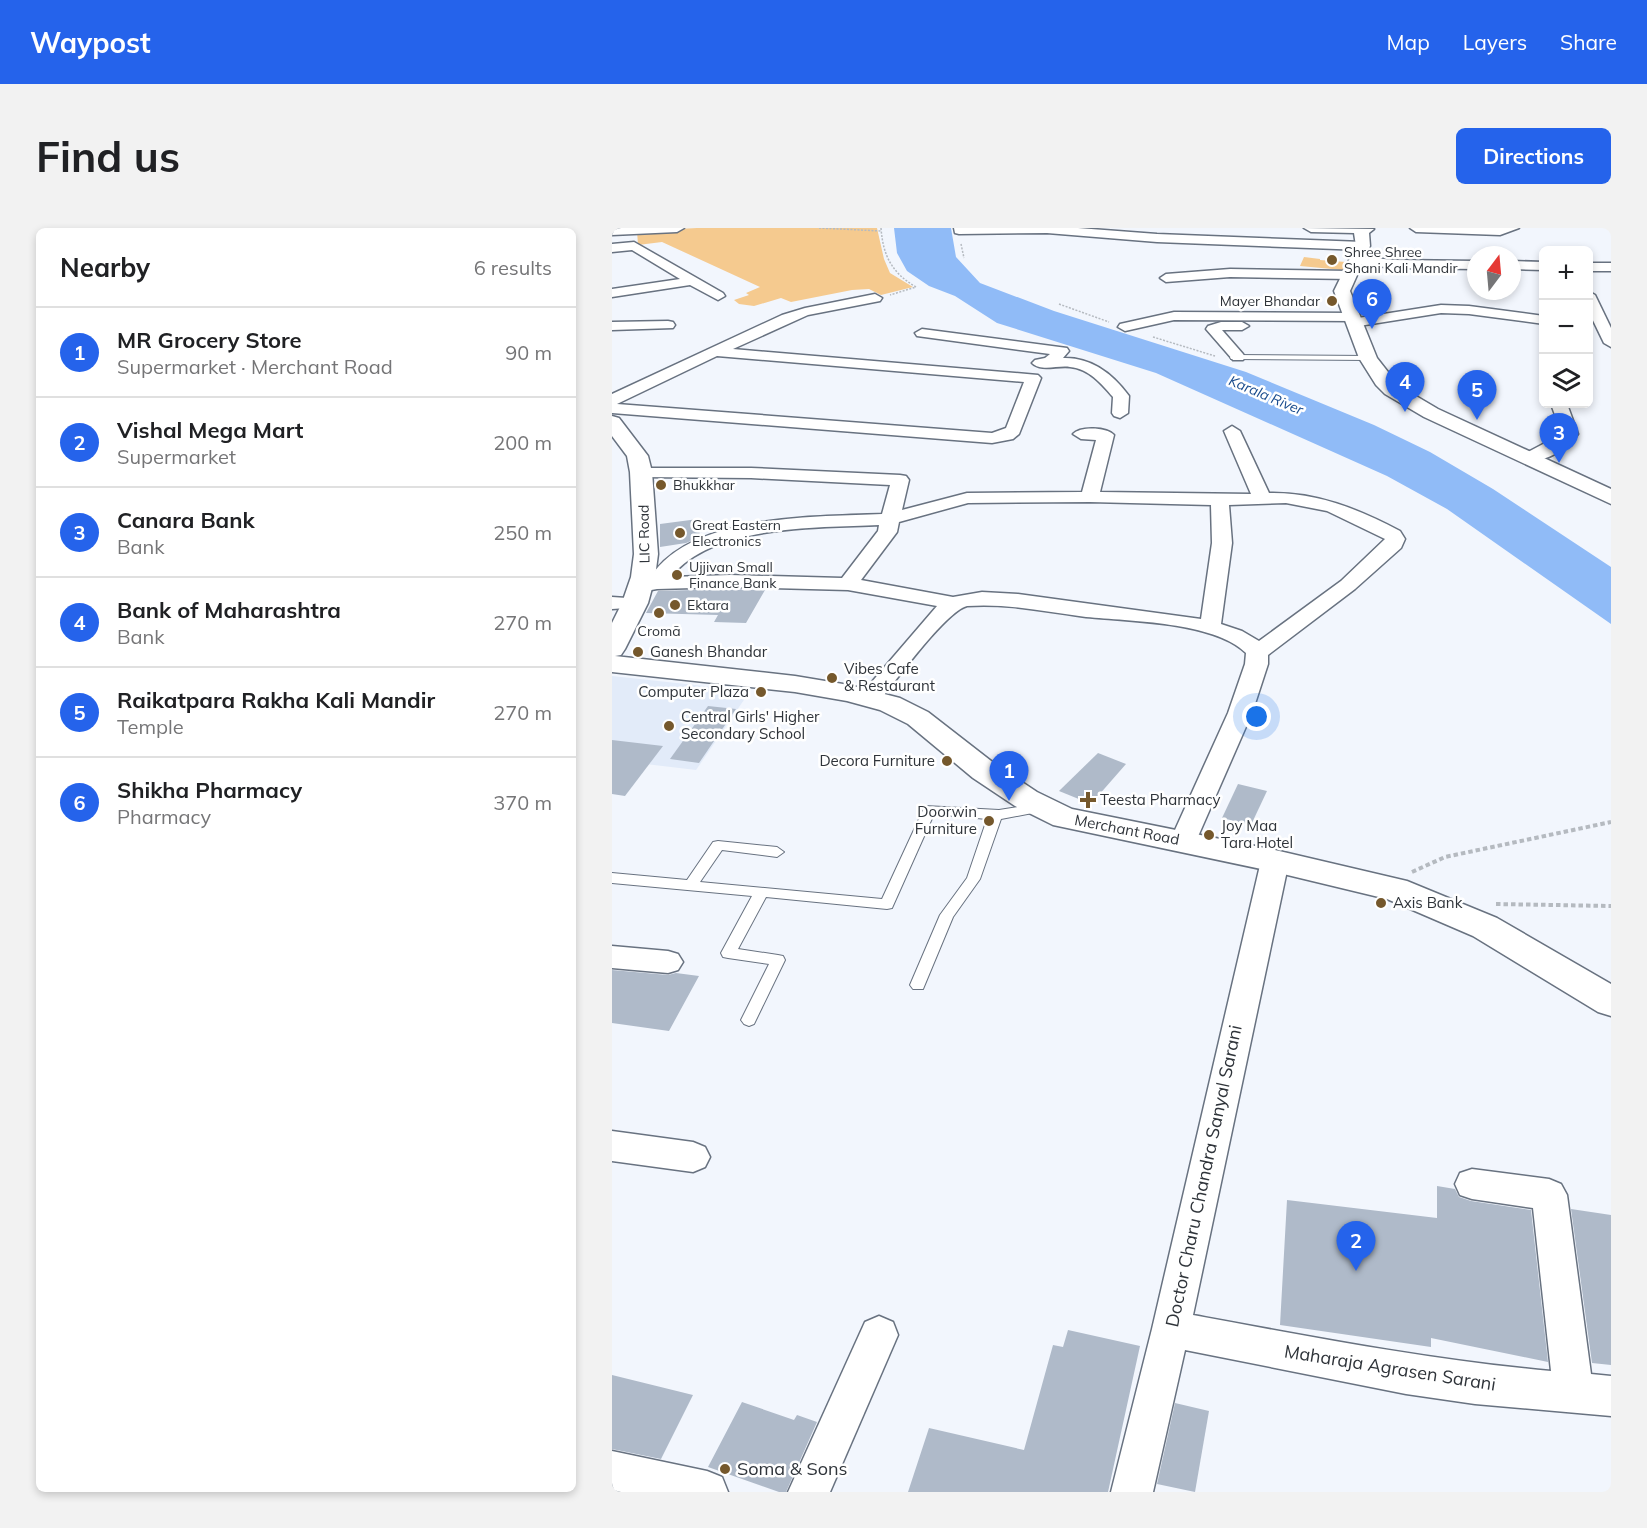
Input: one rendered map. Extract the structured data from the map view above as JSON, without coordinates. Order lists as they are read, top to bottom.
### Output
{
  "streets": {
    "street": [
      "LIC Road",
      "Merchant Road",
      "Doctor Charu Chandra Sanyal Sarani",
      "Maharaja Agrasen Sarani"
    ]
  },
  "crossings": [
    ["LIC Road", "Merchant Road"],
    ["Merchant Road", "Doctor Charu Chandra Sanyal Sarani"],
    ["Doctor Charu Chandra Sanyal Sarani", "Maharaja Agrasen Sarani"]
  ],
  "water": ["Karala River"],
  "places": {
    "other": [
      "Shree Shree Shani Kali Mandir",
      "Mayer Bhandar",
      "Bhukkhar",
      "Great Eastern Electronics",
      "Ujjivan Small Finance Bank",
      "Ektara",
      "Cromā",
      "Ganesh Bhandar",
      "Vibes Cafe & Restaurant",
      "Computer Plaza",
      "Central Girls' Higher Secondary School",
      "Decora Furniture",
      "Doorwin Furniture",
      "Joy Maa Tara Hotel",
      "Axis Bank",
      "Soma & Sons"
    ],
    "health": ["Teesta Pharmacy"]
  },
  "north": "top",
  "page": {
    "header": "Waypost",
    "nav": ["Map", "Layers", "Share"],
    "buttons": "Directions",
    "title": "Find us",
    "heading": ["Nearby", "6 results"],
    "map_buttons": ["+", "−"],
    "pins": [
      "6",
      "4",
      "5",
      "3",
      "1",
      "2"
    ],
    "list": [
      {
        "mark": "1",
        "name": "MR Grocery Store",
        "note": "Supermarket · Merchant Road",
        "value": "90 m"
      },
      {
        "mark": "2",
        "name": "Vishal Mega Mart",
        "note": "Supermarket",
        "value": "200 m"
      },
      {
        "mark": "3",
        "name": "Canara Bank",
        "note": "Bank",
        "value": "250 m"
      },
      {
        "mark": "4",
        "name": "Bank of Maharashtra",
        "note": "Bank",
        "value": "270 m"
      },
      {
        "mark": "5",
        "name": "Raikatpara Rakha Kali Mandir",
        "note": "Temple",
        "value": "270 m"
      },
      {
        "mark": "6",
        "name": "Shikha Pharmacy",
        "note": "Pharmacy",
        "value": "370 m"
      }
    ]
  }
}
